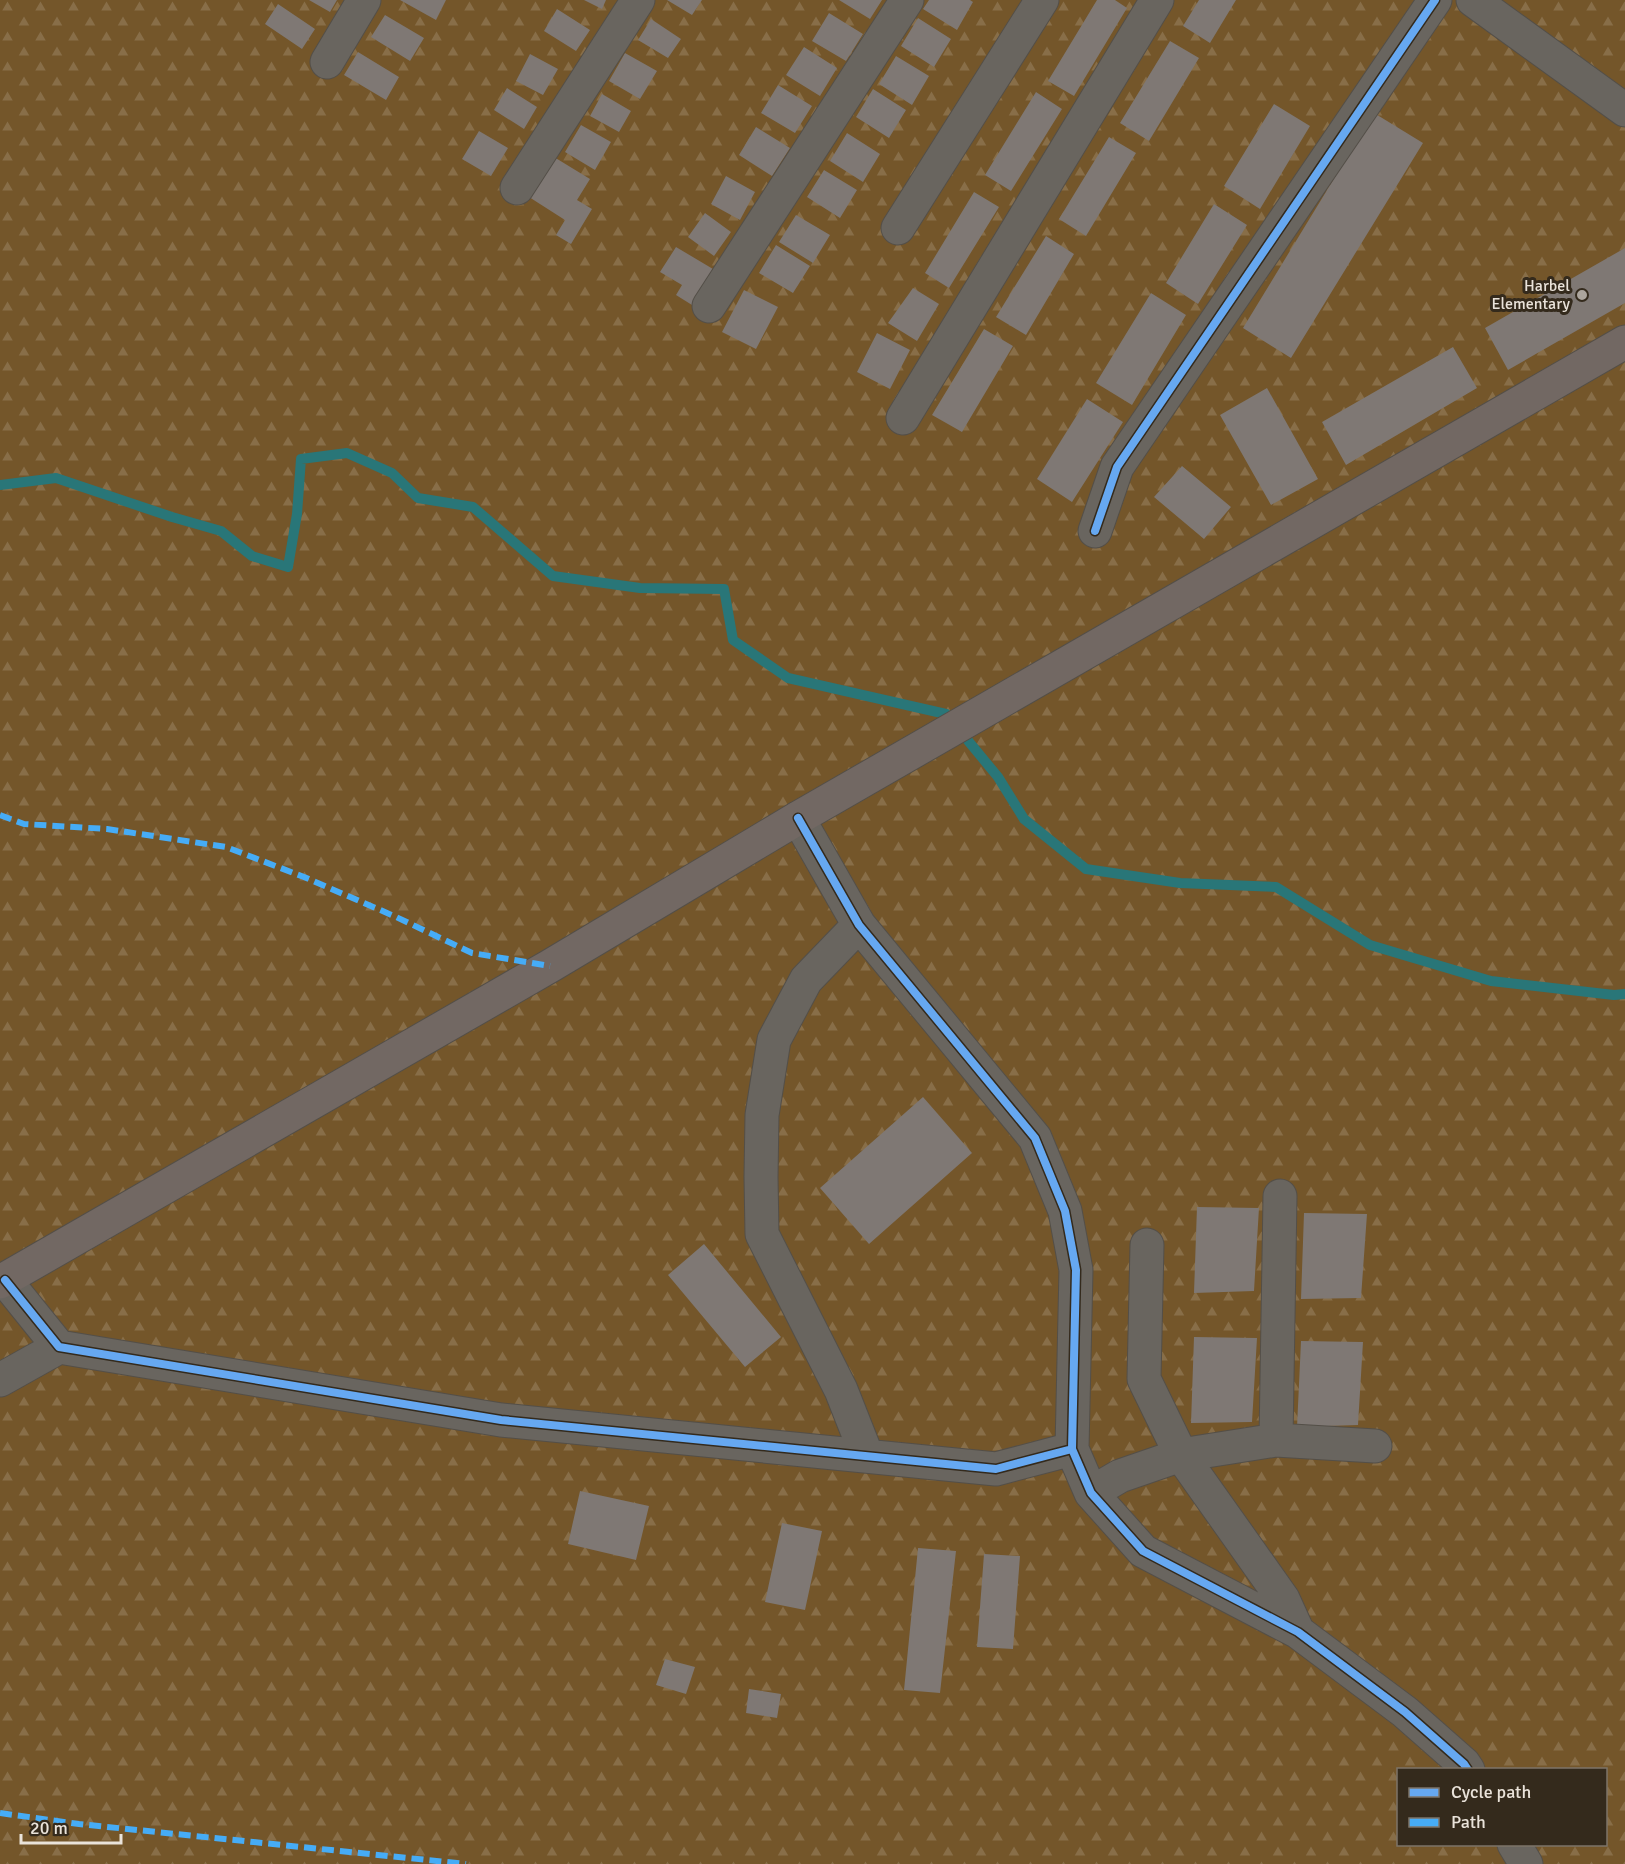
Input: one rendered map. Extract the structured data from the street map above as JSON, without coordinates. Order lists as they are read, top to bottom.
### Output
{
  "places": ["Harbel Elementary"],
  "legend": ["Cycle path", "Path"],
  "scale_bar": "20 m"
}
